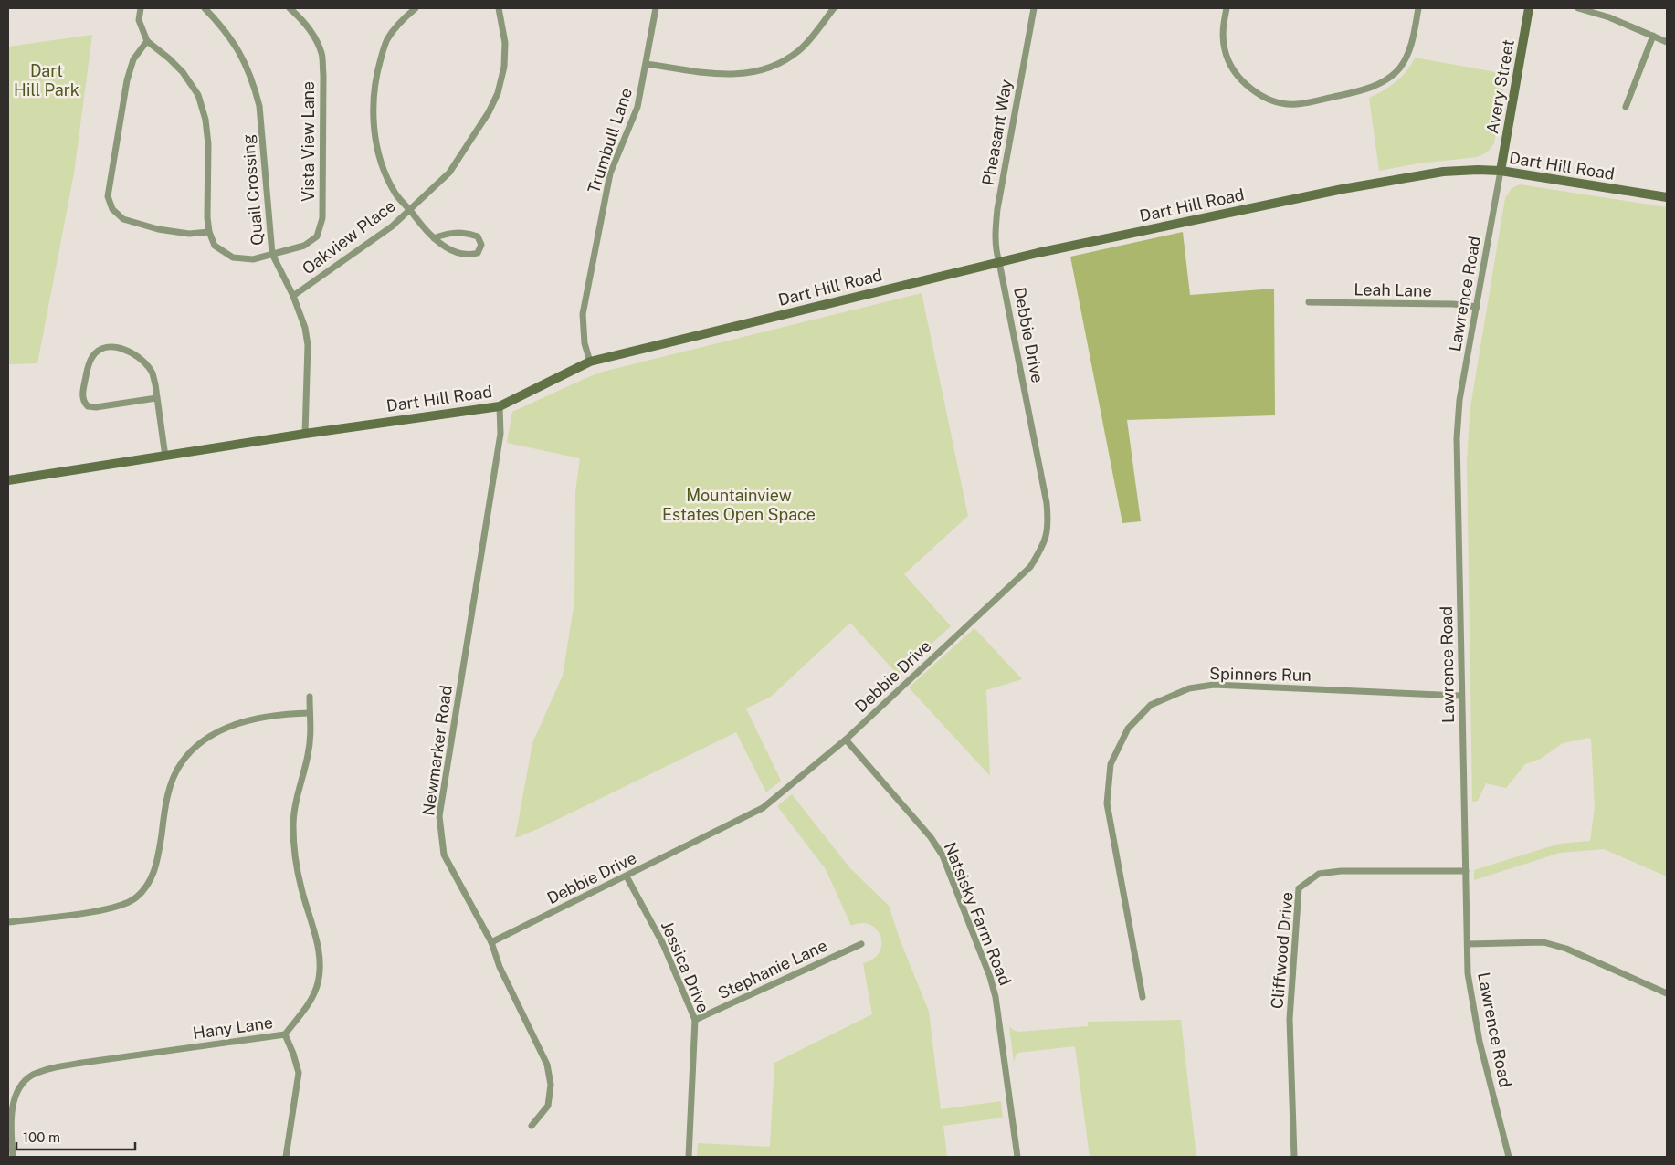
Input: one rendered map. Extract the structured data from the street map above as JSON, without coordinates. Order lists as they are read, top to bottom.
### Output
{
  "streets": {
    "main road": ["Avery Street", "Dart Hill Road"],
    "street": [
      "Pheasant Way",
      "Trumbull Lane",
      "Vista View Lane",
      "Quail Crossing",
      "Oakview Place",
      "Leah Lane",
      "Lawrence Road",
      "Debbie Drive",
      "Spinners Run",
      "Newmarker Road",
      "Natsisky Farm Road",
      "Cliffwood Drive",
      "Jessica Drive",
      "Stephanie Lane",
      "Hany Lane"
    ]
  },
  "crossings": [
    ["Avery Street", "Dart Hill Road"],
    ["Avery Street", "Lawrence Road"],
    ["Pheasant Way", "Dart Hill Road"],
    ["Pheasant Way", "Debbie Drive"],
    ["Trumbull Lane", "Dart Hill Road"],
    ["Vista View Lane", "Quail Crossing"],
    ["Dart Hill Road", "Quail Crossing"],
    ["Dart Hill Road", "Lawrence Road"],
    ["Dart Hill Road", "Debbie Drive"],
    ["Dart Hill Road", "Newmarker Road"],
    ["Quail Crossing", "Oakview Place"],
    ["Leah Lane", "Lawrence Road"],
    ["Lawrence Road", "Spinners Run"],
    ["Lawrence Road", "Cliffwood Drive"],
    ["Debbie Drive", "Newmarker Road"],
    ["Debbie Drive", "Natsisky Farm Road"],
    ["Debbie Drive", "Jessica Drive"],
    ["Jessica Drive", "Stephanie Lane"]
  ],
  "parks": ["Dart Hill Park", "Mountainview Estates Open Space"],
  "scale_bar": "100 m"
}
